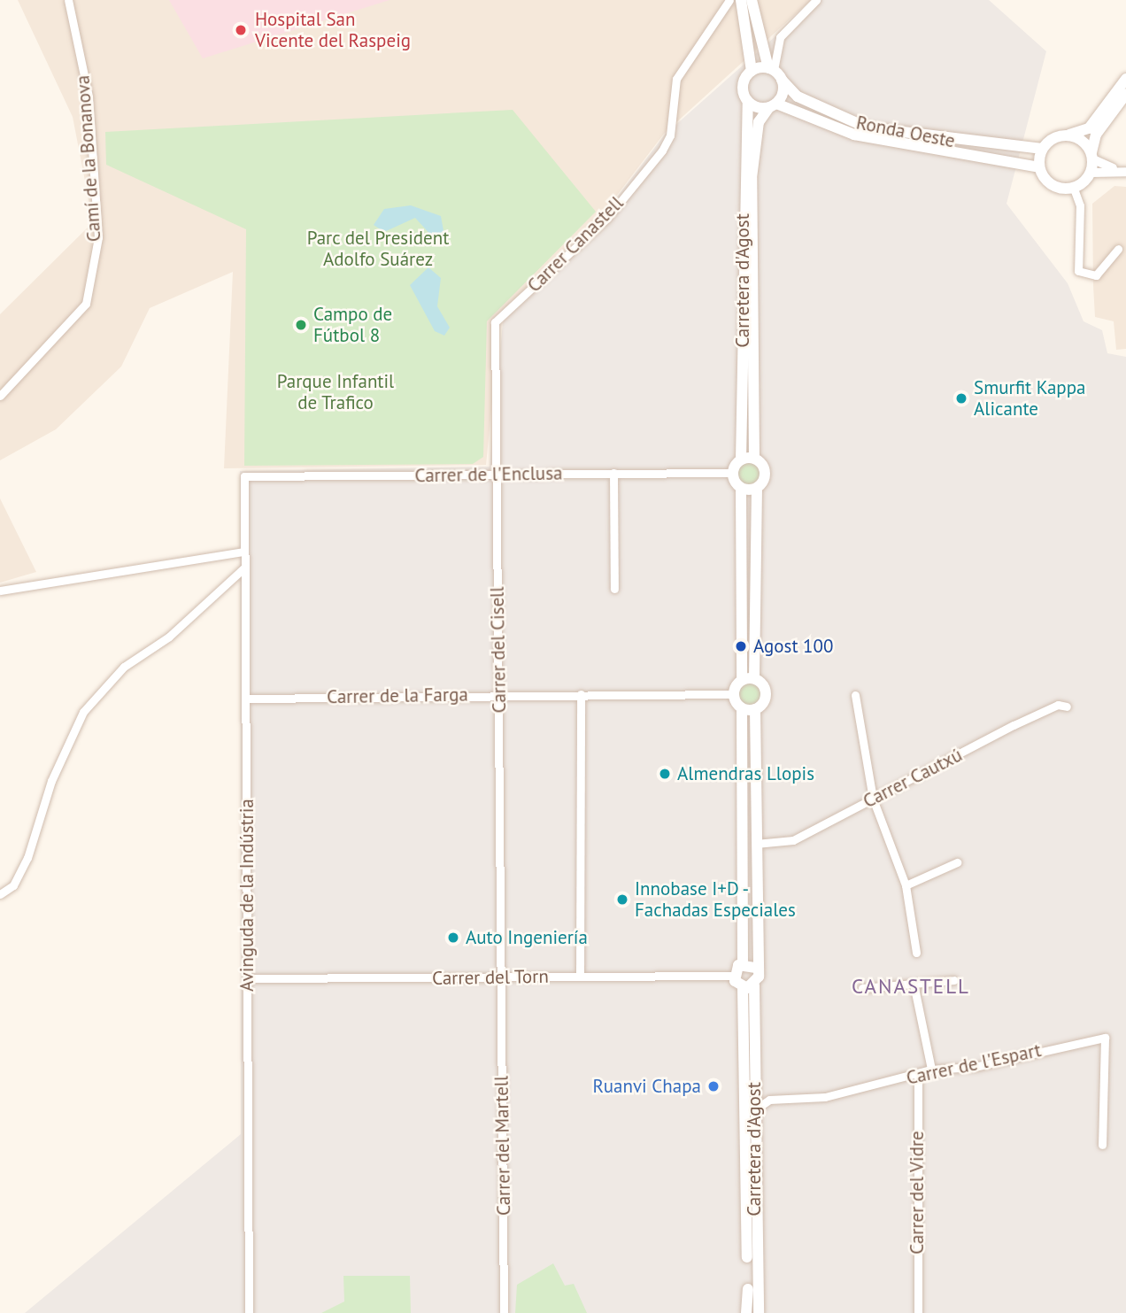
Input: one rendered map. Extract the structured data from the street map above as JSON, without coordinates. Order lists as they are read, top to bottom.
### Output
{
  "streets": {
    "main road": ["Ronda Oeste", "Carretera d'Agost"],
    "street": [
      "Camí de la Bonanova",
      "Carrer Canastell",
      "Carrer de l'Enclusa",
      "Carrer del Cisell",
      "Carrer de la Farga",
      "Carrer Cautxú",
      "Avinguda de la Indústria",
      "Carrer del Torn",
      "Carrer de l'Espart",
      "Carrer del Martell",
      "Carrer del Vidre"
    ]
  },
  "crossings": [
    ["Ronda Oeste", "Carretera d'Agost"],
    ["Carrer Canastell", "Carrer del Cisell"],
    ["Carretera d'Agost", "Carrer de l'Enclusa"],
    ["Carrer de l'Enclusa", "Carrer del Cisell"],
    ["Carrer de l'Enclusa", "Avinguda de la Indústria"],
    ["Carrer del Cisell", "Carrer de la Farga"],
    ["Carrer del Cisell", "Carrer del Torn"],
    ["Carrer del Cisell", "Carrer del Martell"],
    ["Carrer de la Farga", "Avinguda de la Indústria"],
    ["Avinguda de la Indústria", "Carrer del Torn"],
    ["Carrer del Torn", "Carrer del Martell"],
    ["Carrer de l'Espart", "Carrer del Vidre"]
  ],
  "districts": ["CANASTELL"],
  "parks": ["Parc del President Adolfo Suárez", "Parque Infantil de Trafico"],
  "places": [
    "Hospital San Vicente del Raspeig",
    "Campo de Fútbol 8",
    "Smurfit Kappa Alicante",
    "Agost 100",
    "Almendras Llopis",
    "Innobase I+D - Fachadas Especiales",
    "Auto Ingeniería",
    "Ruanvi Chapa"
  ]
}
